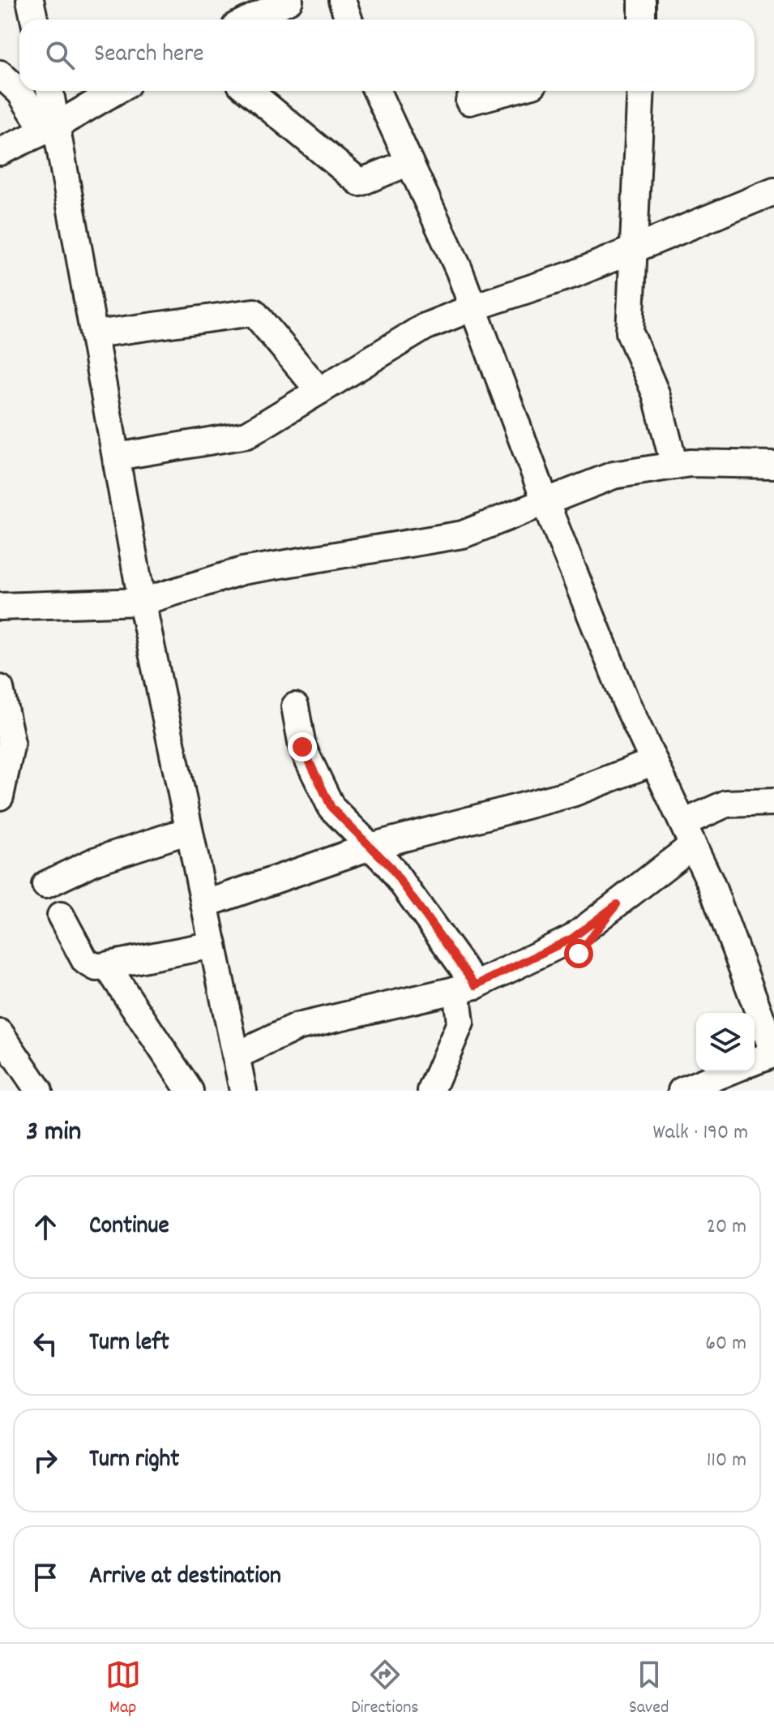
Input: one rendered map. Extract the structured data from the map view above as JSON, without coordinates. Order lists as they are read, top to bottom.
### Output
{
  "page": {
    "search": "Search here",
    "heading": ["3 min", "Walk · 190 m"],
    "list": [
      ["Continue", "20 m"],
      ["Turn left", "60 m"],
      ["Turn right", "110 m"],
      "Arrive at destination"
    ],
    "nav": ["Map", "Directions", "Saved"]
  }
}
